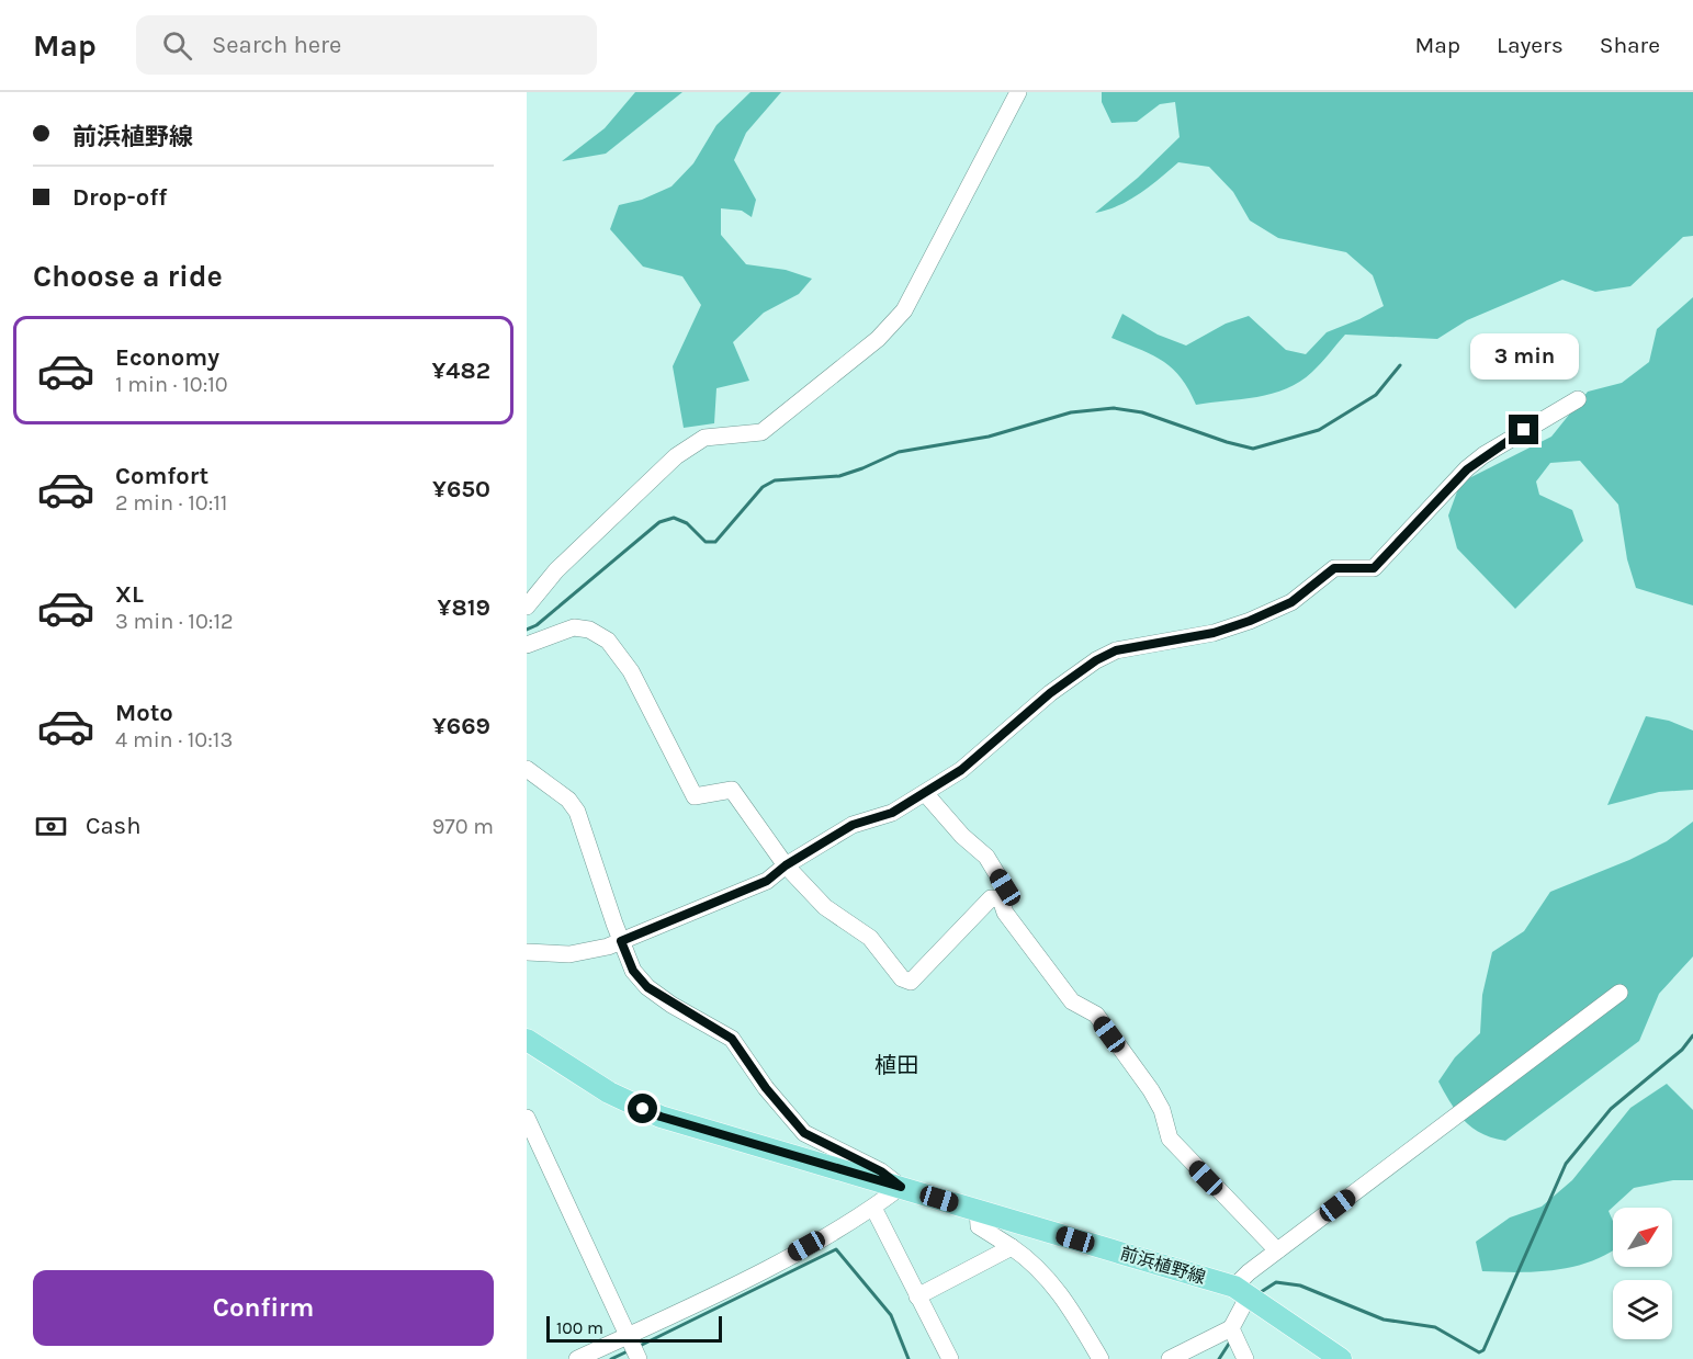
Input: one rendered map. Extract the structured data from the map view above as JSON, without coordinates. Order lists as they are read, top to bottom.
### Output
{
  "streets": {
    "main road": ["前浜植野線"]
  },
  "districts": ["植田"],
  "scale_bar": "100 m",
  "north": "top right",
  "page": {
    "header": "Map",
    "search": "Search here",
    "nav": ["Map", "Layers", "Share"],
    "banner": ["前浜植野線", "Drop-off"],
    "heading": "Choose a ride",
    "list": [
      {
        "name": "Economy",
        "note": "1 min · 10:10",
        "value": "¥482"
      },
      {
        "name": "Comfort",
        "note": "2 min · 10:11",
        "value": "¥650"
      },
      {
        "name": "XL",
        "note": "3 min · 10:12",
        "value": "¥819"
      },
      {
        "name": "Moto",
        "note": "4 min · 10:13",
        "value": "¥669"
      }
    ],
    "bubble": "3 min",
    "pay": ["Cash", "970 m"],
    "buttons": "Confirm",
    "scale": "100 m"
  }
}
